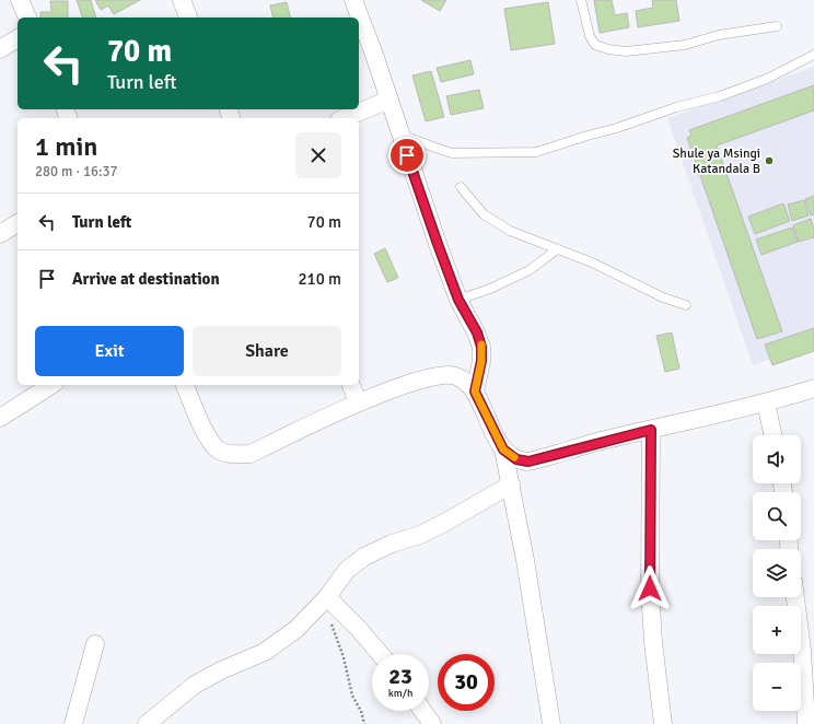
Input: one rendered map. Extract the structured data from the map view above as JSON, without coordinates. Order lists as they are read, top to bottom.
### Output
{
  "places": ["Shule ya Msingi Katandala B"],
  "page": {
    "turn": ["70 m", "Turn left"],
    "heading": ["1 min", "280 m · 16:37"],
    "list": [
      {
        "name": "Turn left",
        "value": "70 m"
      },
      {
        "name": "Arrive at destination",
        "value": "210 m"
      }
    ],
    "buttons": ["Exit", "Share"],
    "map_buttons": ["+", "−"],
    "speed": "23 km/h",
    "limit": "30"
  }
}
